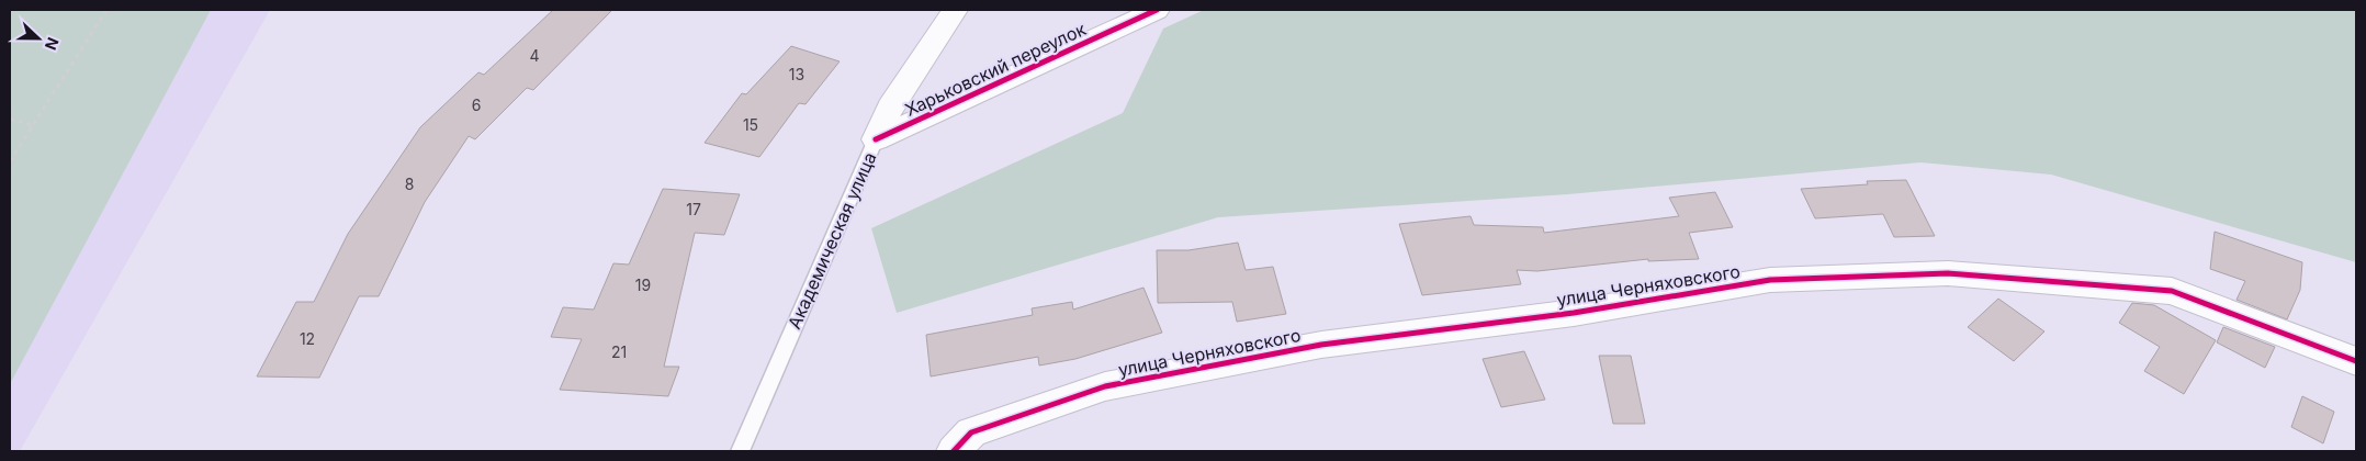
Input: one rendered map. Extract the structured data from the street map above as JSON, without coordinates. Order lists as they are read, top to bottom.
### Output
{
  "streets": {
    "street": ["Харьковский переулок", "Академическая улица", "улица Черняховского"]
  },
  "crossings": [
    ["Харьковский переулок", "Академическая улица"]
  ],
  "house_numbers": [
    "4",
    "13",
    "6",
    "15",
    "8",
    "17",
    "19",
    "12",
    "21"
  ],
  "north": "right"
}
